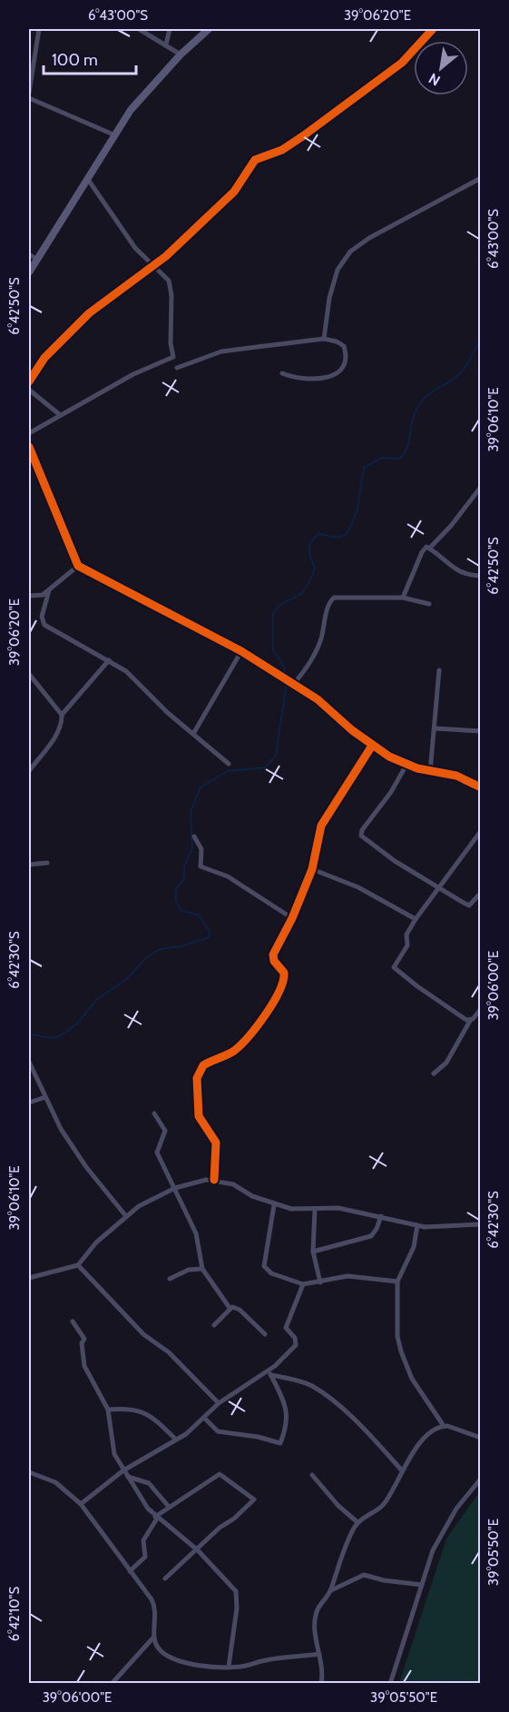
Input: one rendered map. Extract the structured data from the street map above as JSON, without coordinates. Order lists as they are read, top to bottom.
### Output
{
  "scale_bar": "100 m",
  "north": "bottom left",
  "coordinates": [
    "6°43'00\"S",
    "39°06'20\"E",
    "6°42'50\"S",
    "39°06'10\"E",
    "6°42'30\"S",
    "39°06'00\"E",
    "39°05'50\"E",
    "6°42'10\"S"
  ]
}
